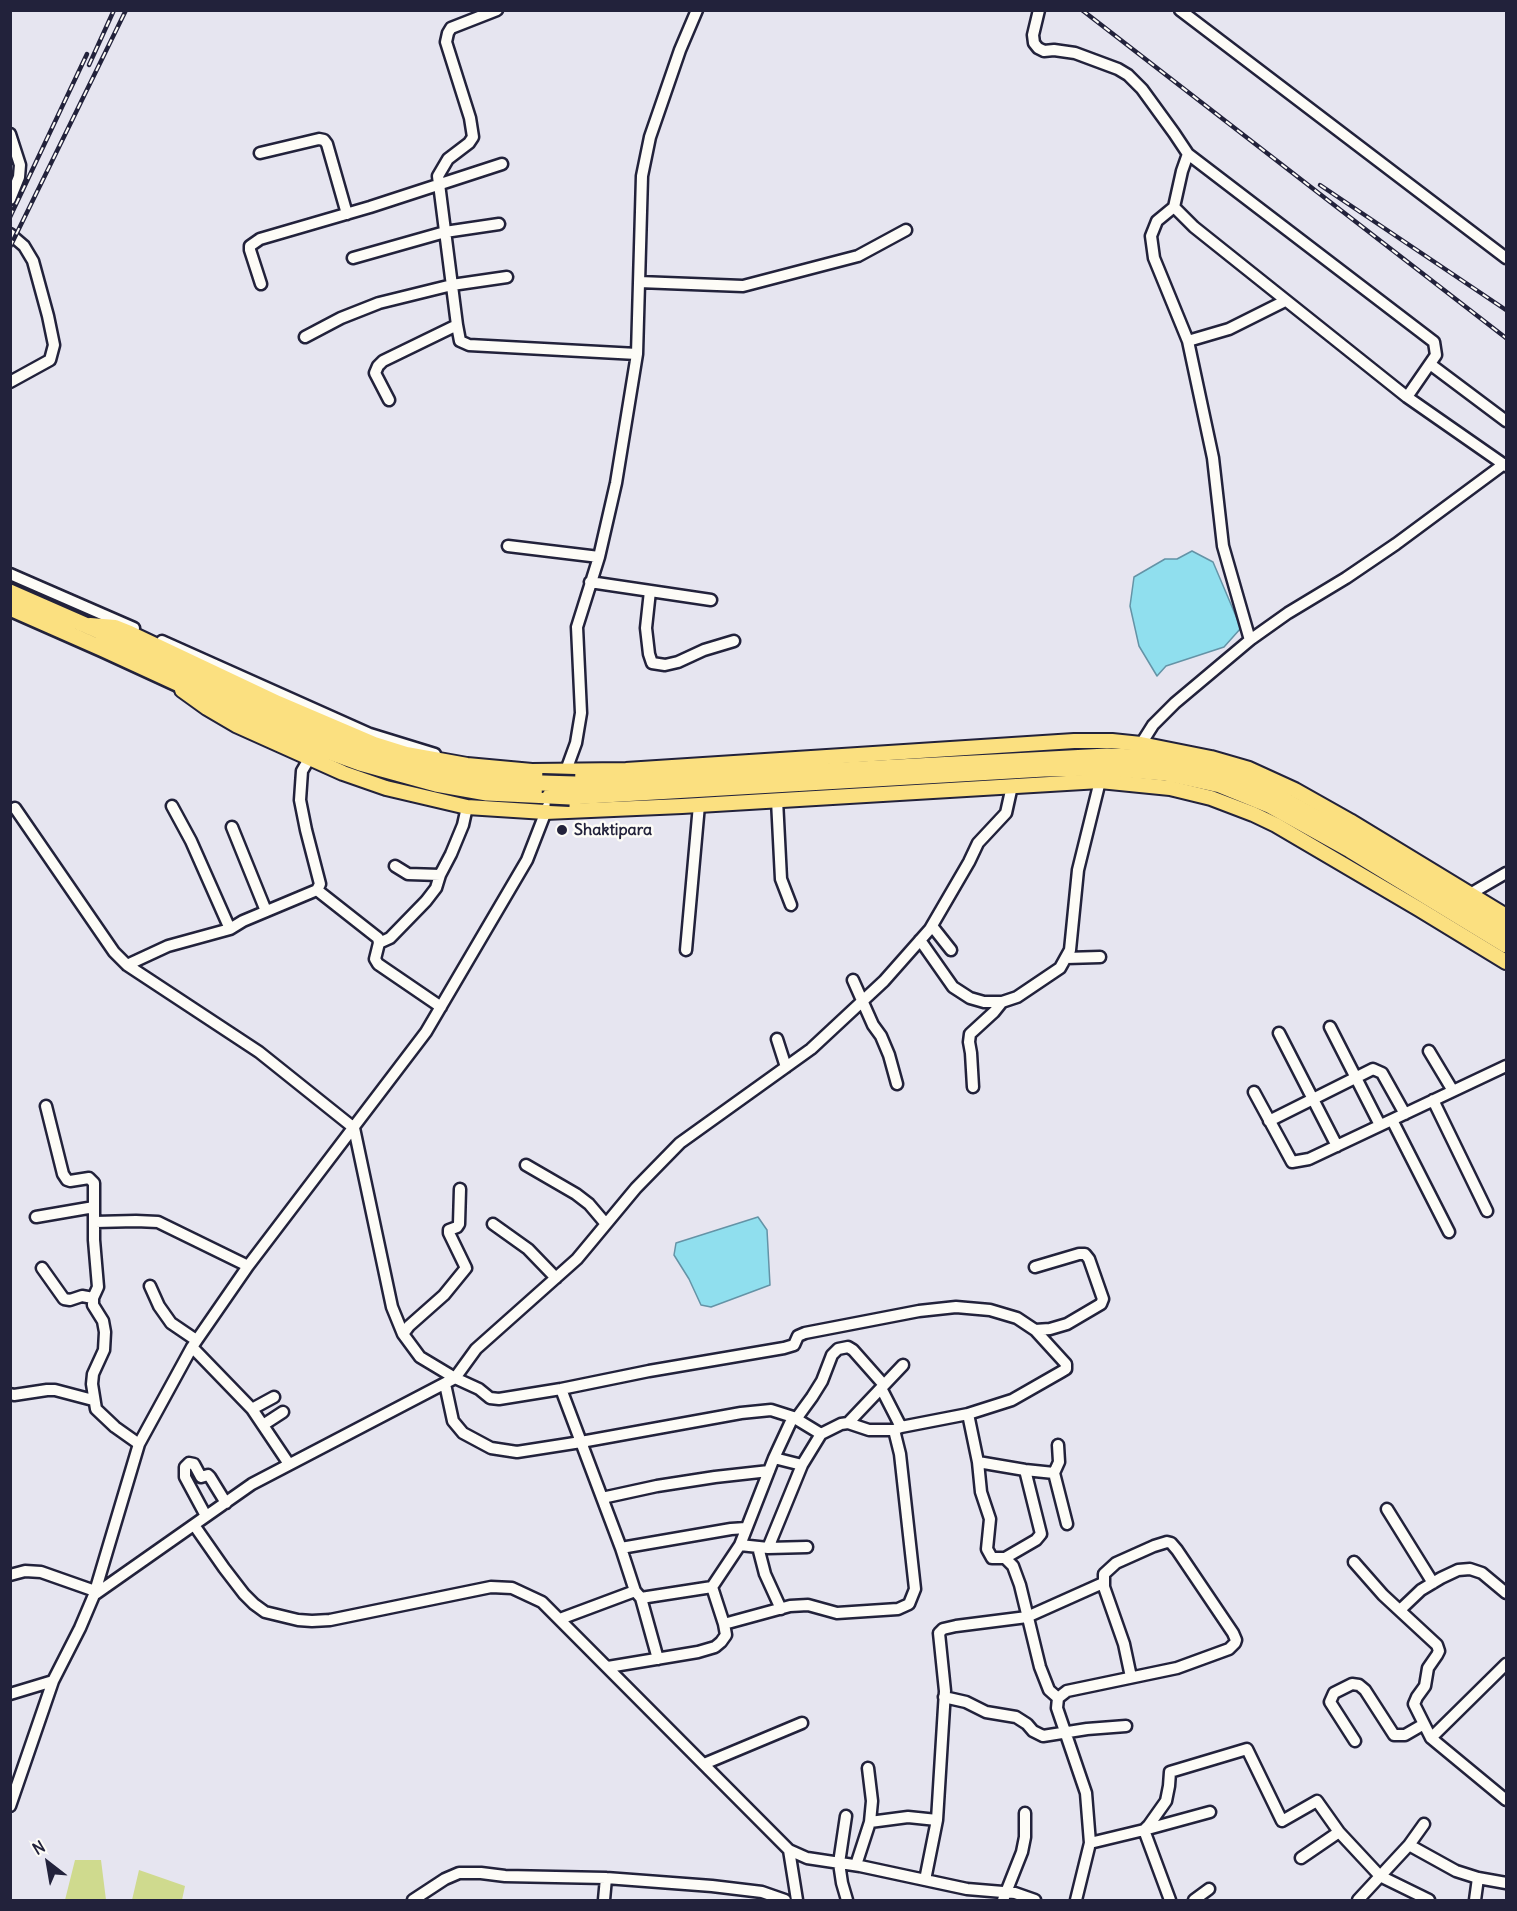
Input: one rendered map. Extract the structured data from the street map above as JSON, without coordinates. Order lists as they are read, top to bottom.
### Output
{
  "places": ["Shaktipara"],
  "north": "top left"
}
